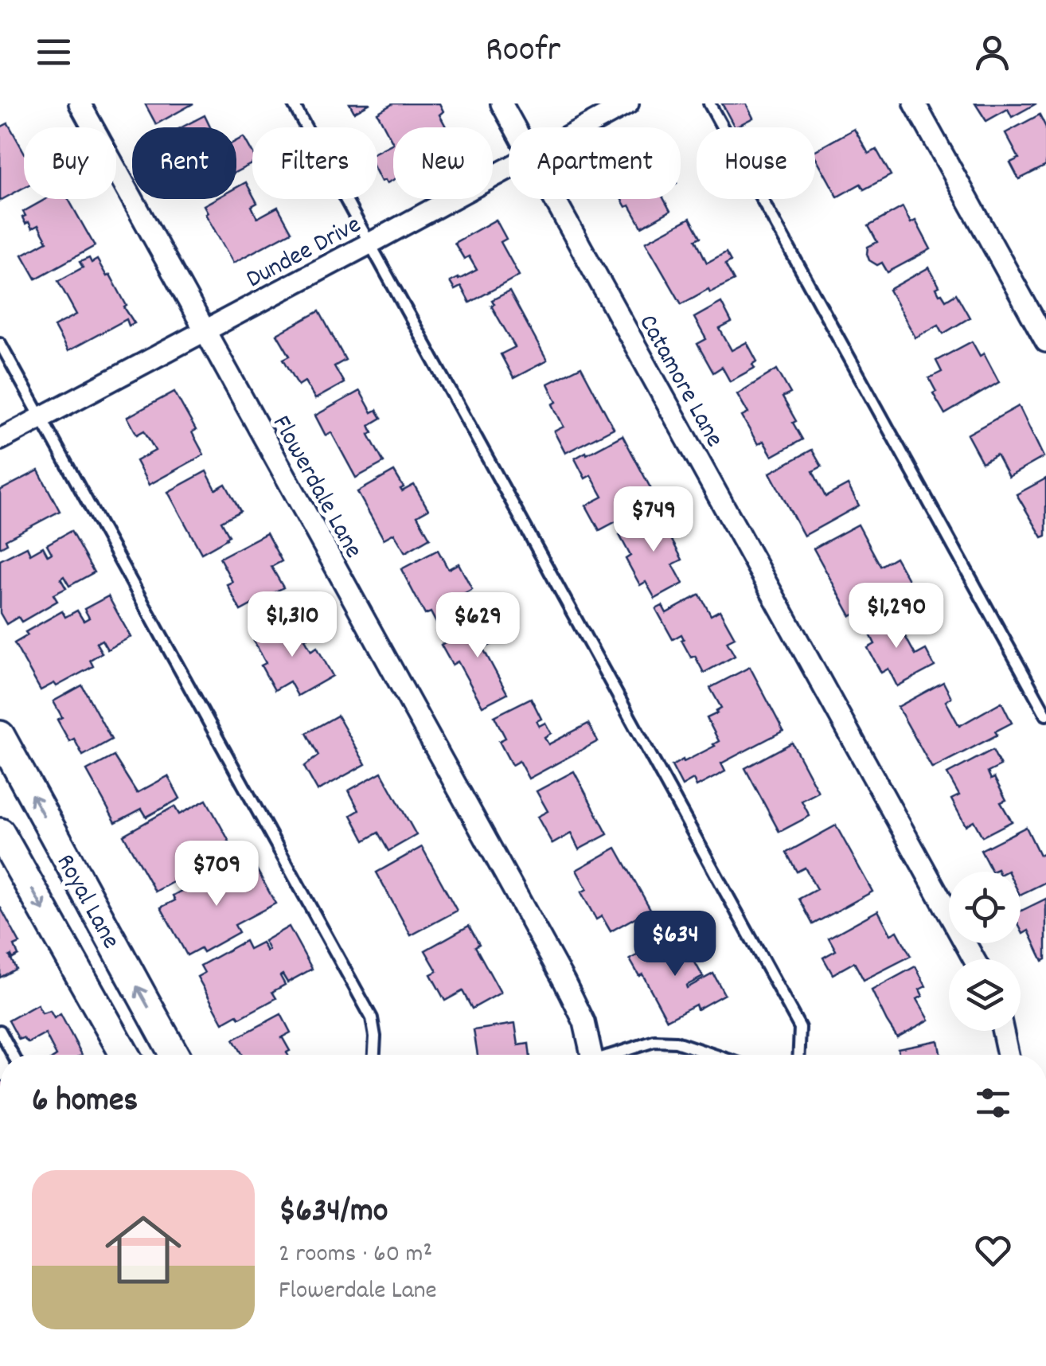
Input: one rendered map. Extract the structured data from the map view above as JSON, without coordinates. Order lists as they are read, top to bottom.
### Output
{
  "streets": {
    "main road": ["Royal Lane"],
    "street": ["Dundee Drive", "Catamore Lane", "Flowerdale Lane"]
  },
  "crossings": [
    ["Dundee Drive", "Flowerdale Lane"]
  ],
  "page": {
    "header": "Roofr",
    "chip": [
      "Buy",
      "Rent",
      "Filters",
      "New",
      "Apartment",
      "House"
    ],
    "price": [
      "$749",
      "$1,290",
      "$1,310",
      "$629",
      "$709",
      "$634"
    ],
    "heading": "6 homes",
    "list": [
      {
        "name": "$634/mo",
        "note": "2 rooms · 60 m² · Flowerdale Lane"
      }
    ]
  }
}
